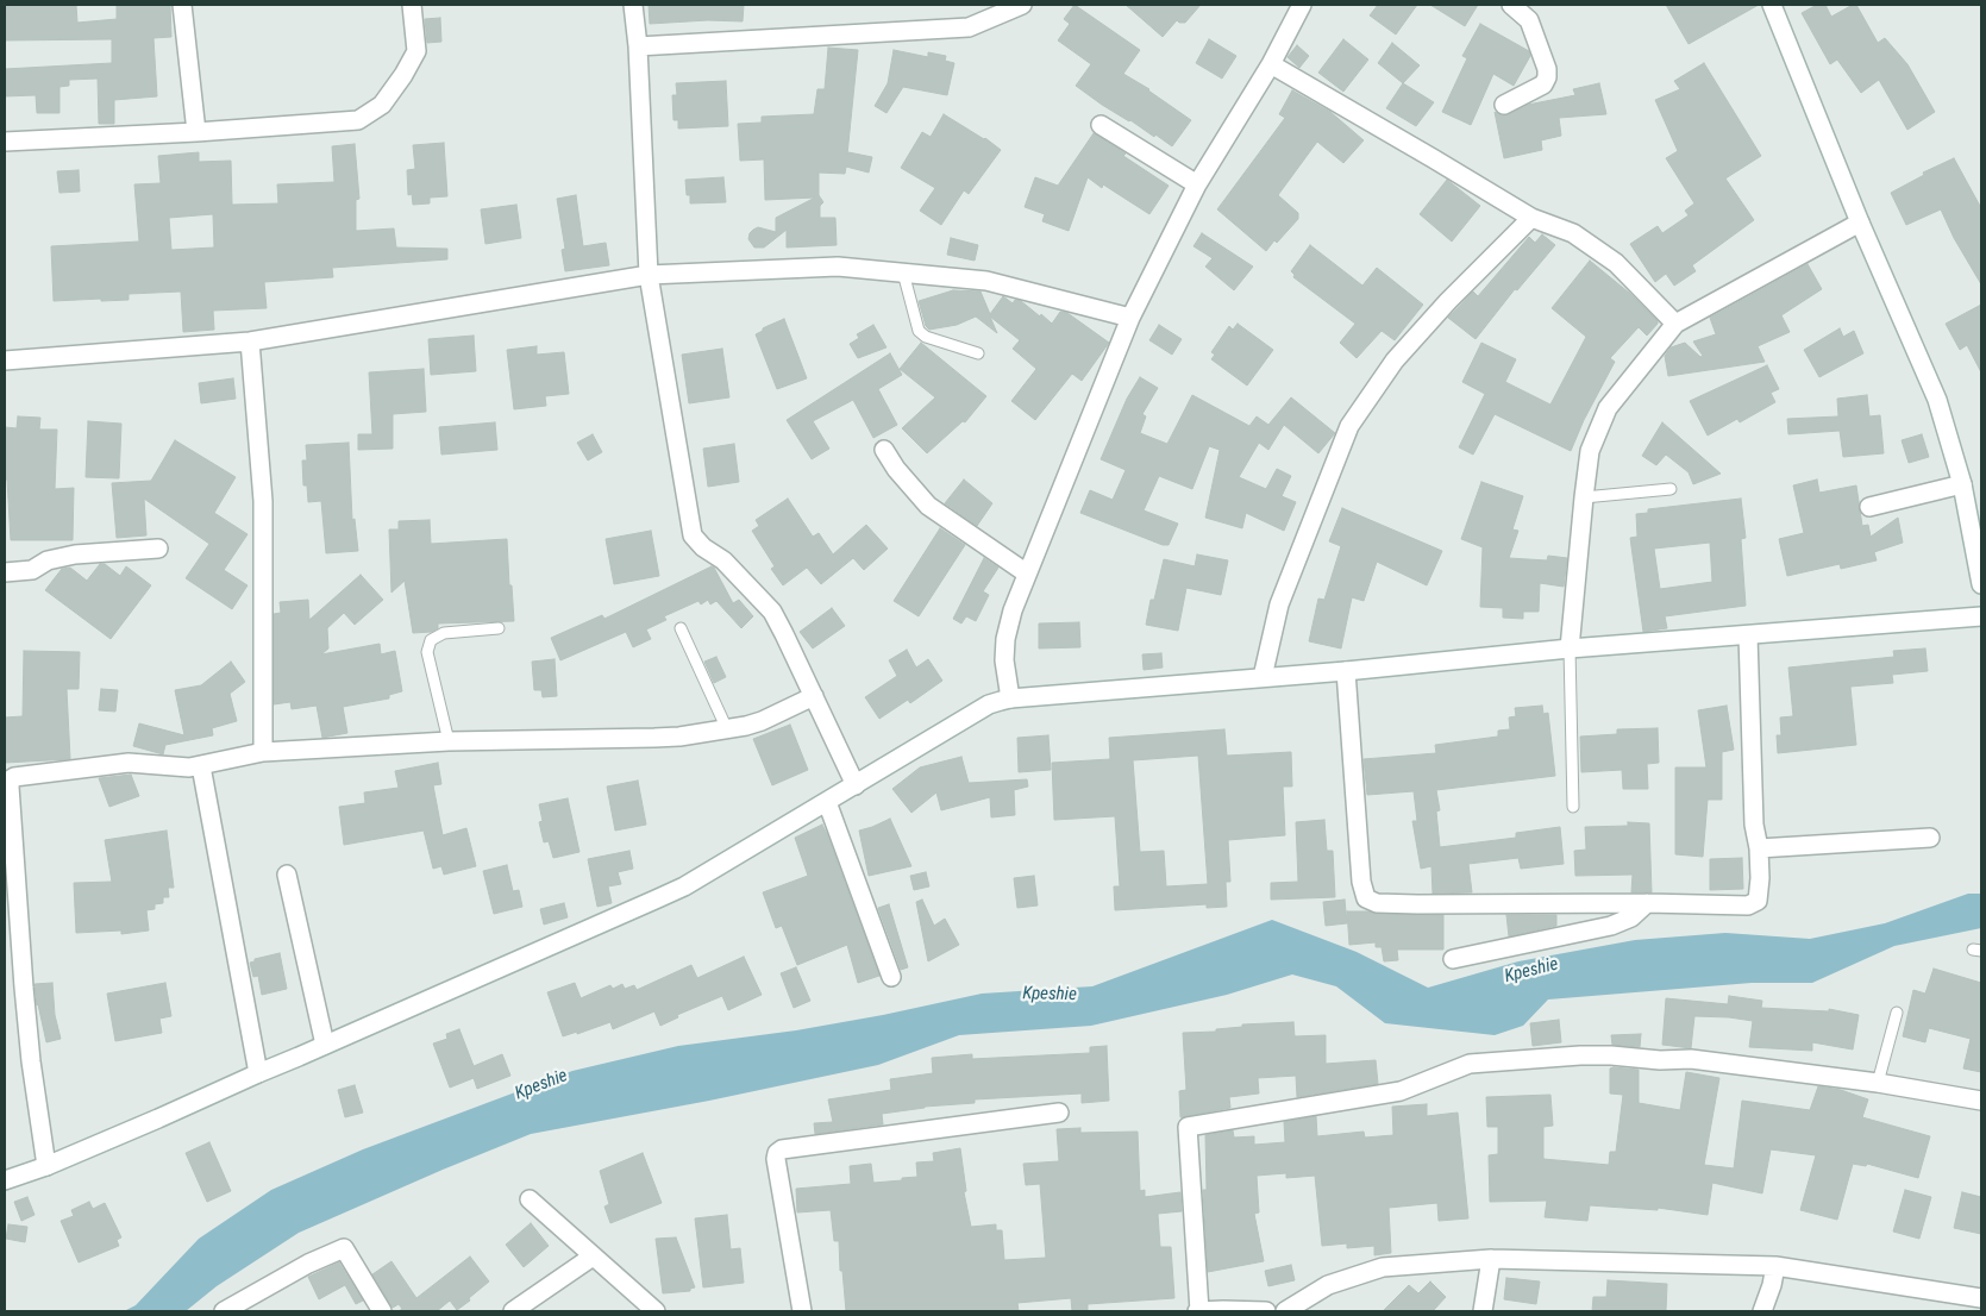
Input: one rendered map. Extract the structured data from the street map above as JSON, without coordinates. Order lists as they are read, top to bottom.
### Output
{
  "water": ["Kpeshie"]
}
